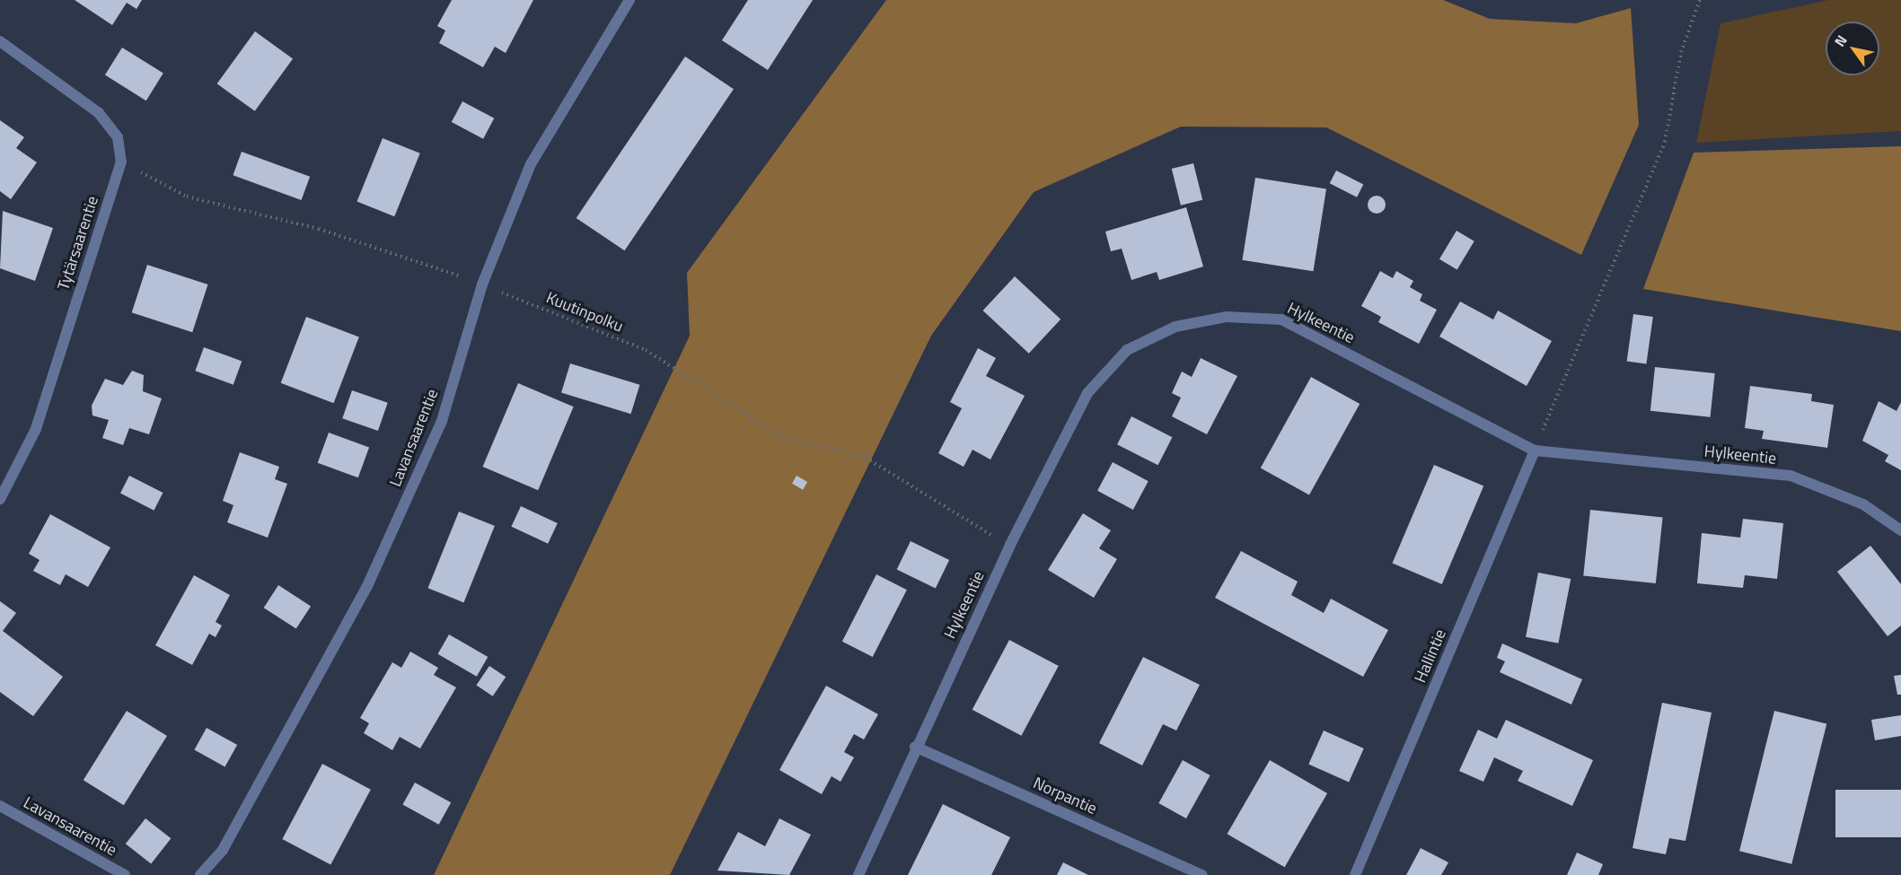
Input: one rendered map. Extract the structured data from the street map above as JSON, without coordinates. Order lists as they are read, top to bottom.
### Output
{
  "streets": {
    "street": [
      "Tytärsaarentie",
      "Hylkeentie",
      "Lavansaarentie",
      "Hallintie",
      "Norpantie"
    ],
    "path": ["Kuutinpolku"]
  },
  "crossings": [
    ["Tytärsaarentie", "Kuutinpolku"],
    ["Kuutinpolku", "Hylkeentie"],
    ["Kuutinpolku", "Lavansaarentie"],
    ["Hylkeentie", "Hallintie"],
    ["Hylkeentie", "Norpantie"]
  ],
  "north": "top left"
}
